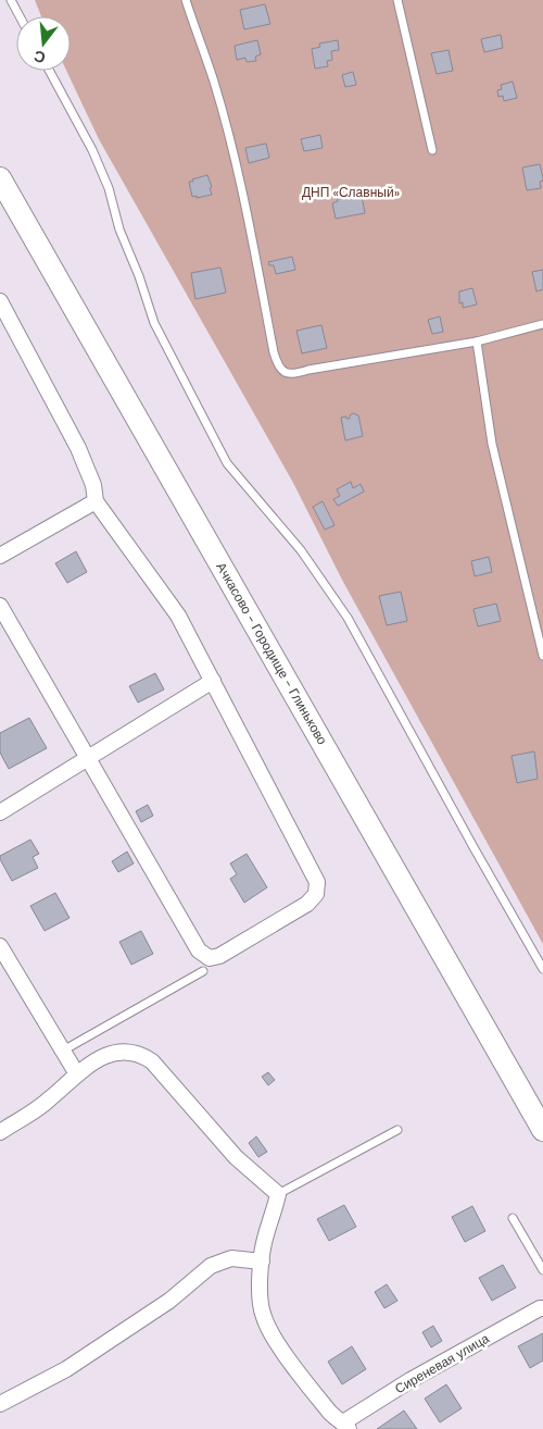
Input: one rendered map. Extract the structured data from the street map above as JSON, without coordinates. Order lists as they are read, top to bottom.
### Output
{
  "streets": {
    "street": ["Ачкасово - Городище - Глиньково", "Сиреневая улица"]
  },
  "parks": ["ДНП «Славный»"],
  "north": "bottom"
}
